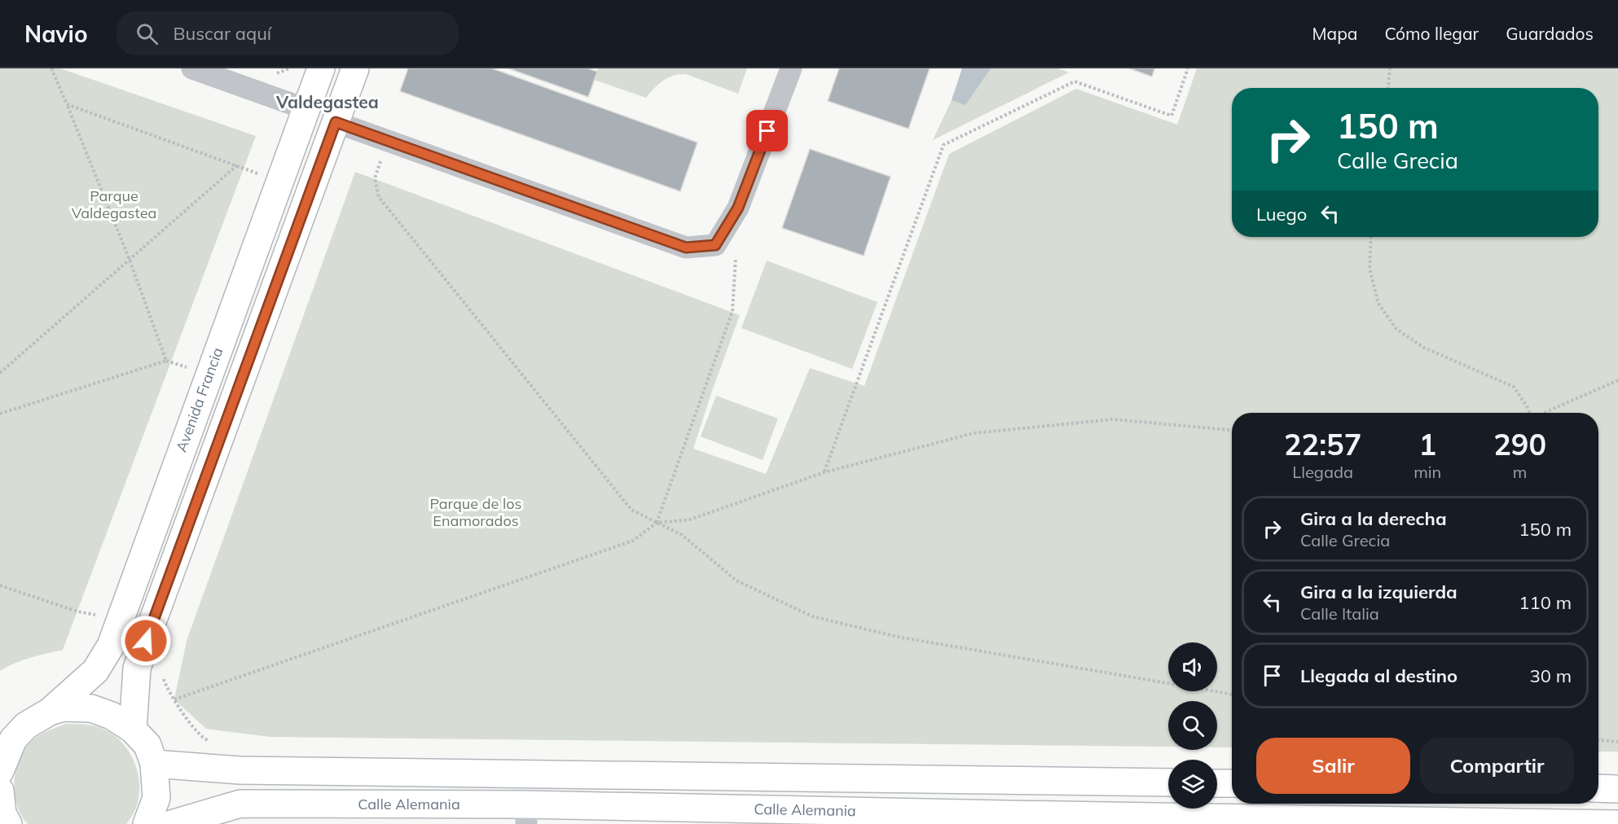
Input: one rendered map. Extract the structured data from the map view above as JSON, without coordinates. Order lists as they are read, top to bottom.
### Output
{
  "streets": {
    "main road": ["Avenida Francia", "Calle Alemania"]
  },
  "districts": ["Valdegastea"],
  "parks": ["Parque Valdegastea", "Parque de los Enamorados"],
  "page": {
    "header": "Navio",
    "search": "Buscar aquí",
    "nav": ["Mapa", "Cómo llegar", "Guardados"],
    "turn": ["150 m", "Calle Grecia"],
    "then": "Luego",
    "eta": [
      "22:57",
      "Llegada",
      "1",
      "min",
      "290",
      "m"
    ],
    "list": [
      {
        "name": "Gira a la derecha",
        "note": "Calle Grecia",
        "value": "150 m"
      },
      {
        "name": "Gira a la izquierda",
        "note": "Calle Italia",
        "value": "110 m"
      },
      {
        "name": "Llegada al destino",
        "value": "30 m"
      }
    ],
    "buttons": ["Salir", "Compartir"]
  }
}
